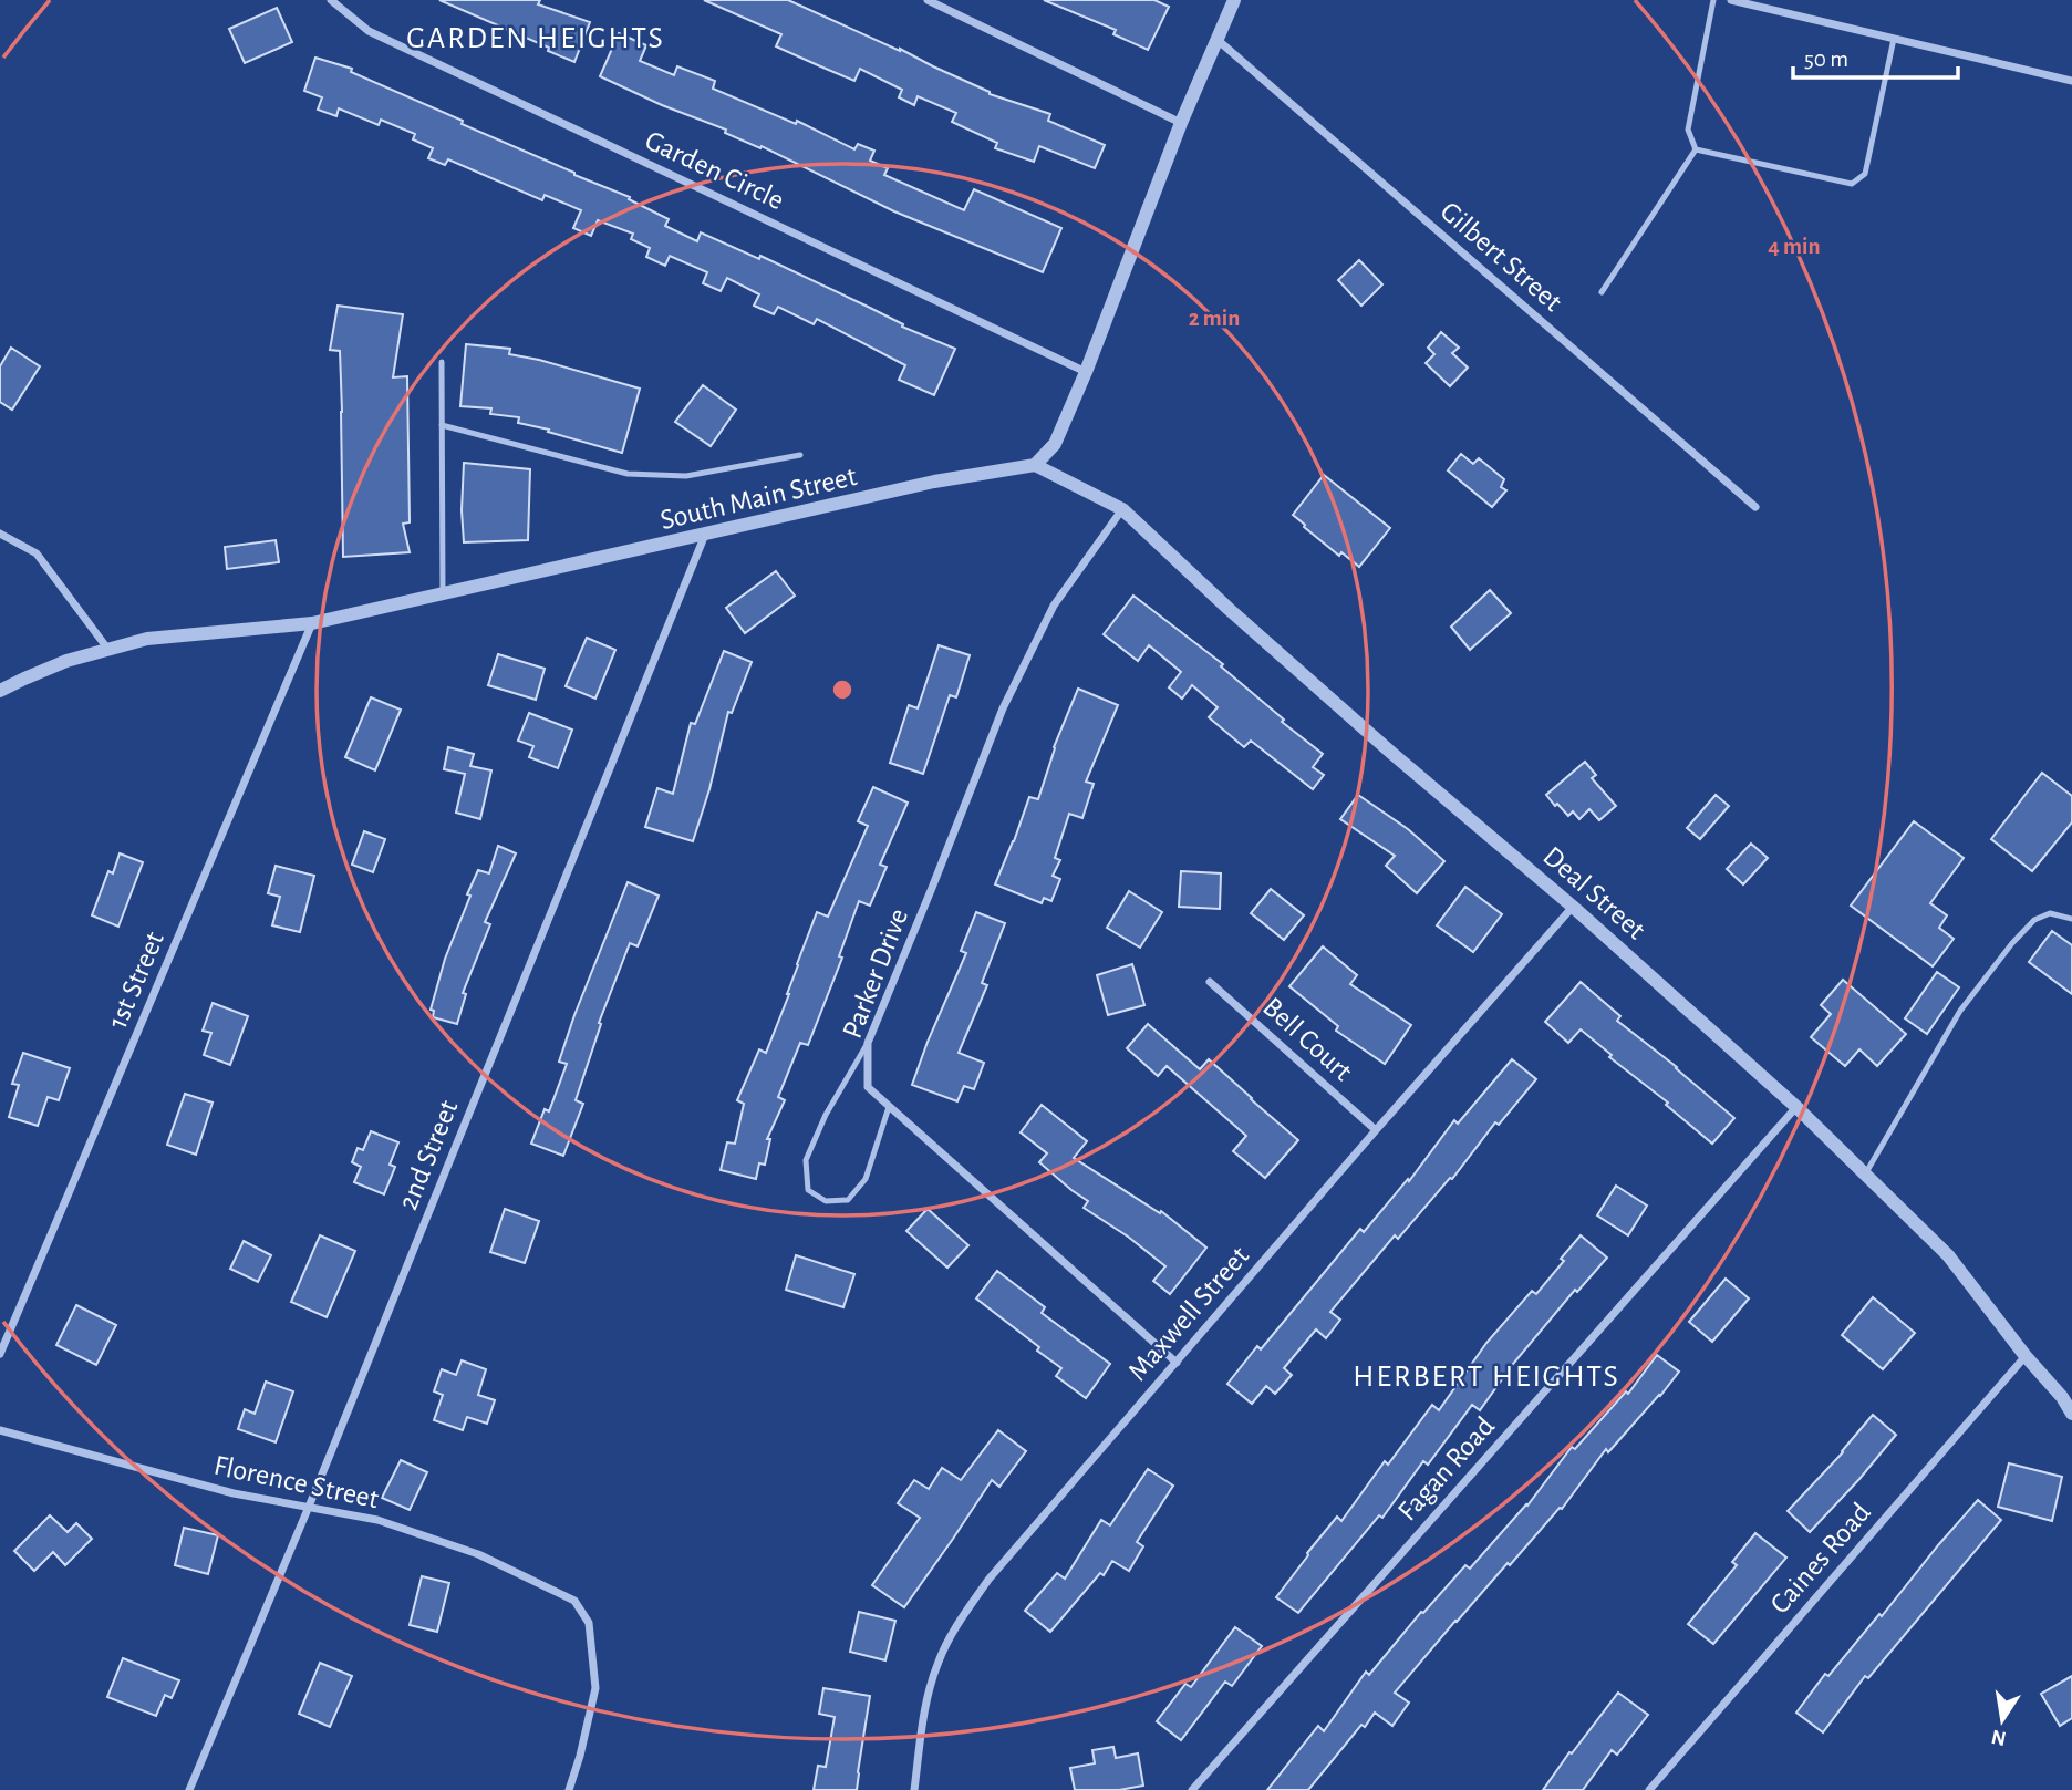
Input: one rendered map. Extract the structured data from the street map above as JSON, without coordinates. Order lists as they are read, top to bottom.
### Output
{
  "streets": {
    "street": [
      "Garden Circle",
      "Gilbert Street",
      "South Main Street",
      "Deal Street",
      "Parker Drive",
      "1st Street",
      "Bell Court",
      "2nd Street",
      "Maxwell Street",
      "Fagan Road",
      "Florence Street",
      "Caines Road"
    ]
  },
  "crossings": [
    ["South Main Street", "Deal Street"],
    ["South Main Street", "1st Street"],
    ["South Main Street", "2nd Street"],
    ["Deal Street", "Parker Drive"],
    ["Deal Street", "Maxwell Street"],
    ["Deal Street", "Fagan Road"],
    ["Deal Street", "Caines Road"],
    ["Parker Drive", "Maxwell Street"],
    ["Bell Court", "Maxwell Street"],
    ["2nd Street", "Florence Street"]
  ],
  "districts": ["GARDEN HEIGHTS", "HERBERT HEIGHTS"],
  "scale_bar": "50 m",
  "north": "bottom",
  "rings": ["4 min", "2 min"]
}
